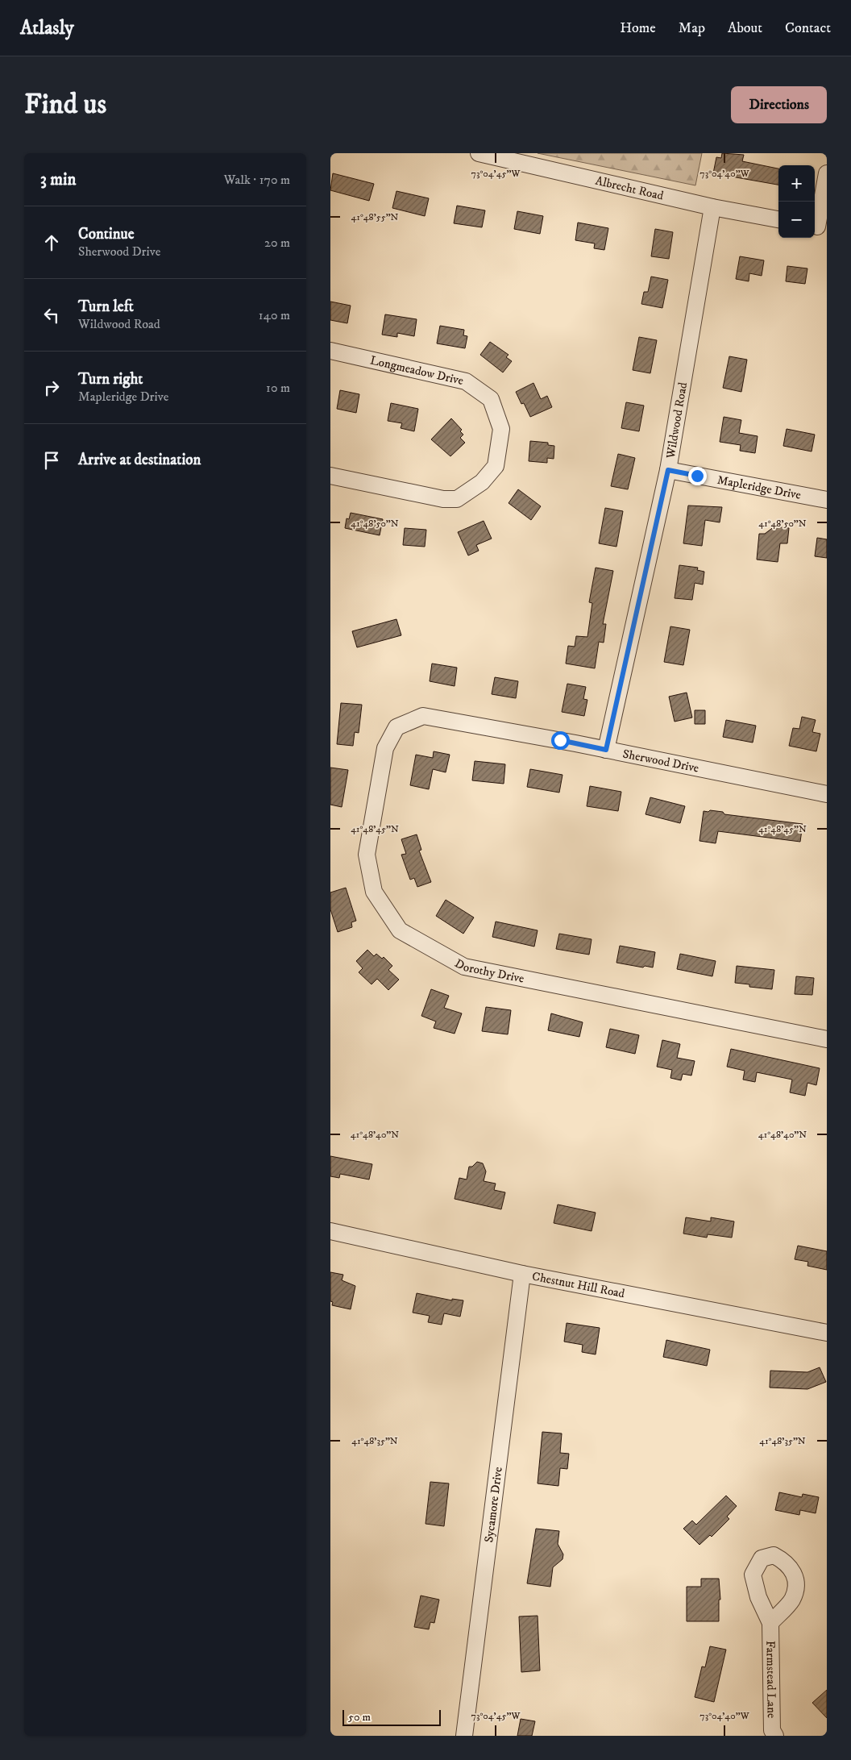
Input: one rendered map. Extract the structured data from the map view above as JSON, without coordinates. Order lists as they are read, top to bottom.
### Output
{
  "streets": {
    "street": [
      "Albrecht Road",
      "Longmeadow Drive",
      "Wildwood Road",
      "Mapleridge Drive",
      "Sherwood Drive",
      "Dorothy Drive",
      "Chestnut Hill Road",
      "Sycamore Drive",
      "Farmstead Lane"
    ]
  },
  "crossings": [
    ["Albrecht Road", "Wildwood Road"],
    ["Wildwood Road", "Mapleridge Drive"],
    ["Wildwood Road", "Sherwood Drive"],
    ["Sherwood Drive", "Dorothy Drive"],
    ["Chestnut Hill Road", "Sycamore Drive"]
  ],
  "scale_bar": "50 m",
  "page": {
    "header": "Atlasly",
    "nav": [
      "Home",
      "Map",
      "About",
      "Contact"
    ],
    "buttons": "Directions",
    "title": "Find us",
    "heading": ["3 min", "Walk · 170 m"],
    "map_buttons": ["+", "−"],
    "list": [
      ["Continue", "Sherwood Drive", "20 m"],
      ["Turn left", "Wildwood Road", "140 m"],
      ["Turn right", "Mapleridge Drive", "10 m"],
      "Arrive at destination"
    ],
    "scale": "50 m"
  },
  "coordinates": [
    "73°04'45\"W",
    "73°04'40\"W",
    "41°48'55\"N",
    "41°48'50\"N",
    "41°48'45\"N",
    "41°48'40\"N",
    "41°48'35\"N"
  ]
}
